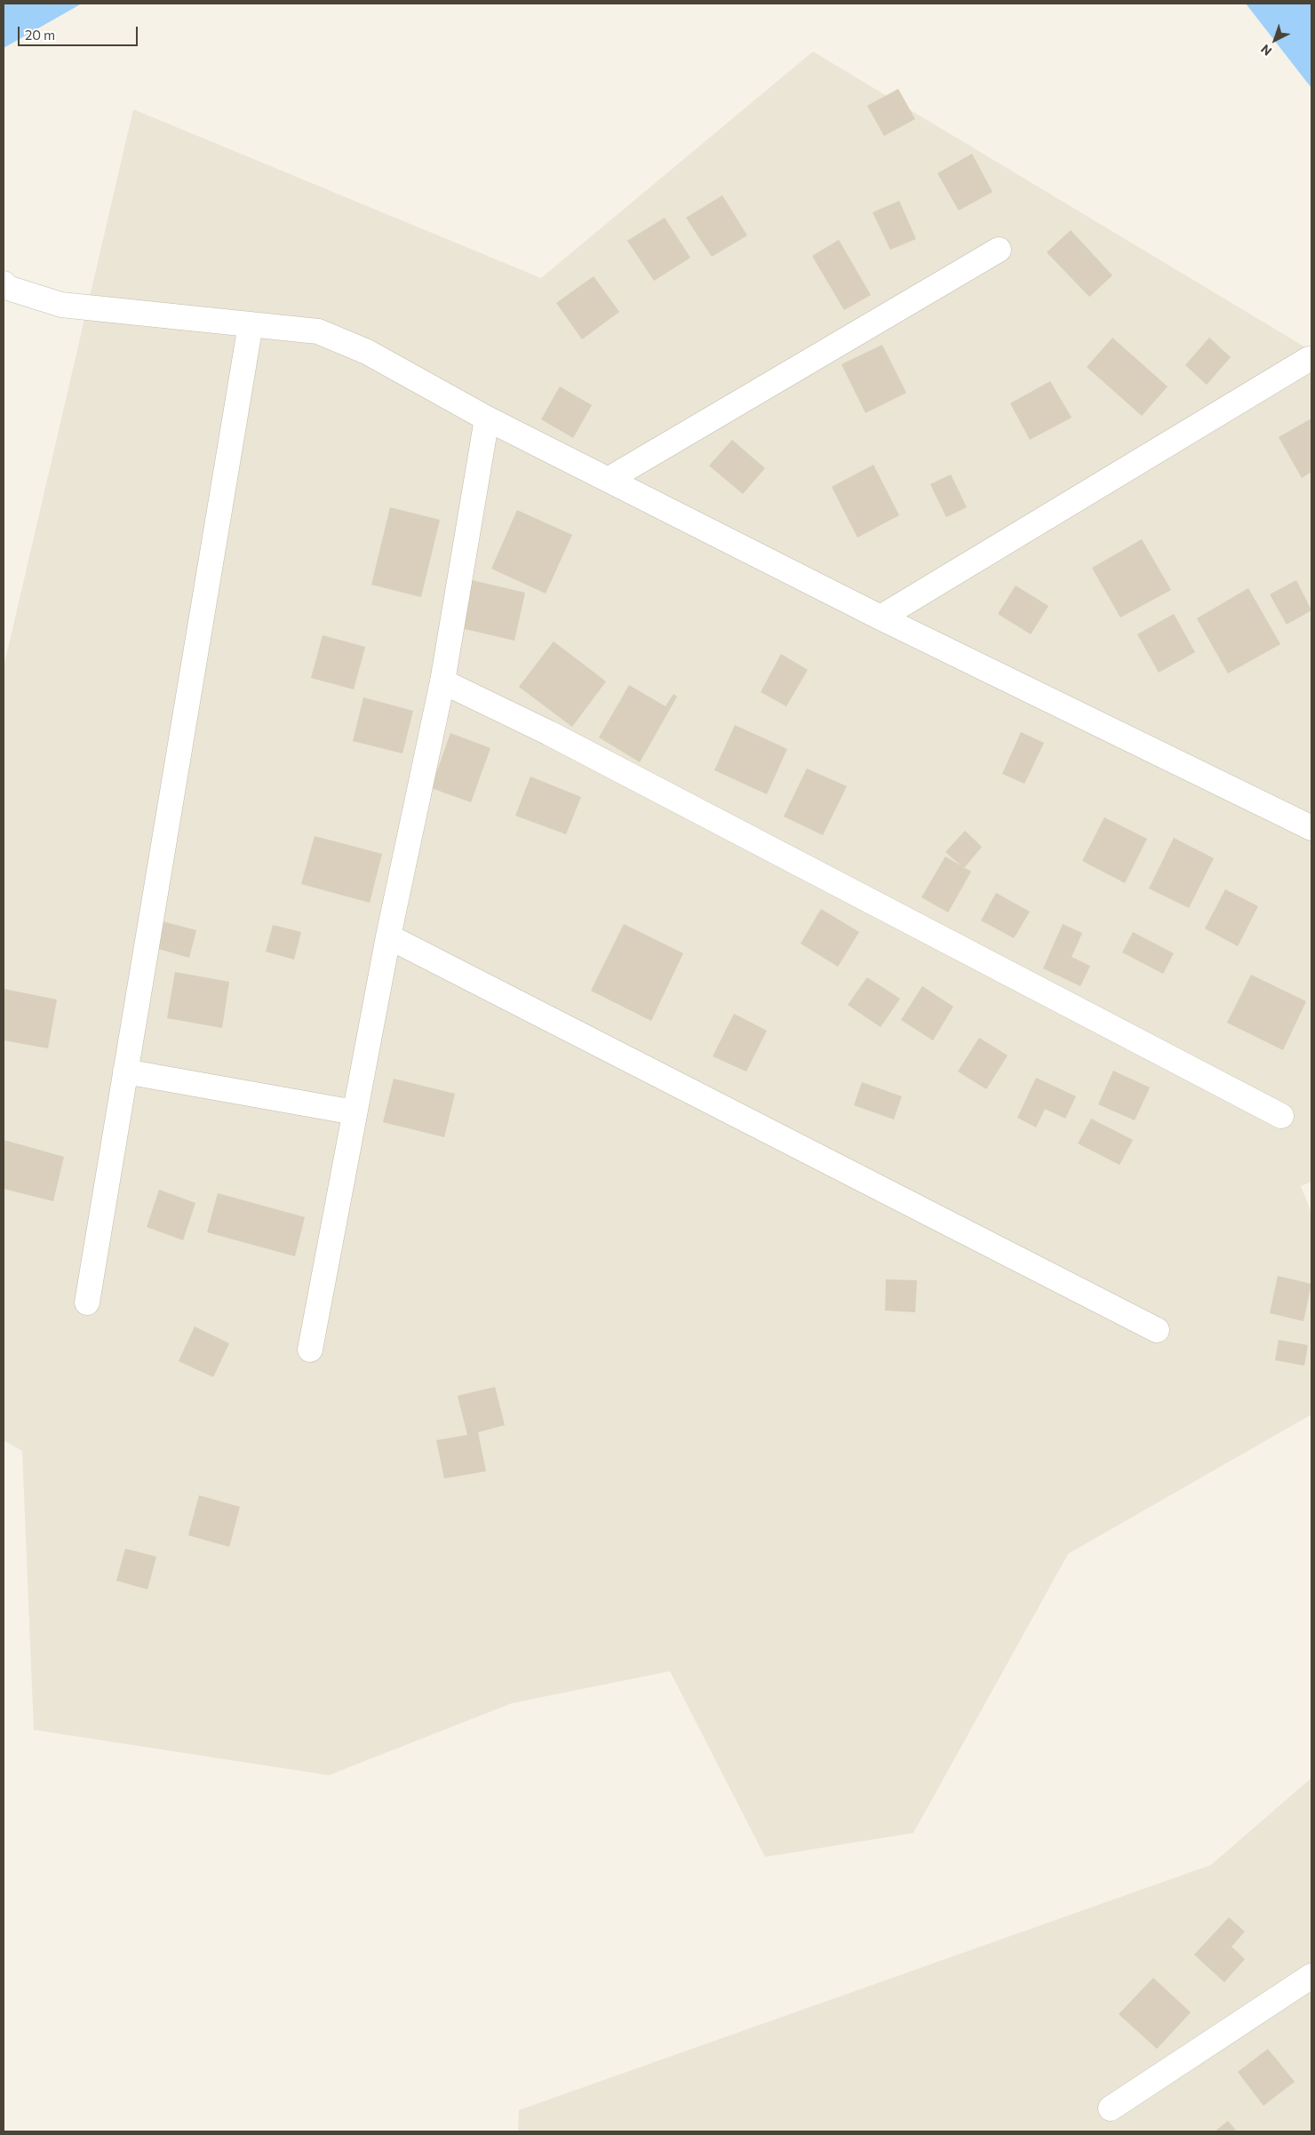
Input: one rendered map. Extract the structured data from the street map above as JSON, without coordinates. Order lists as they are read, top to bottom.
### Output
{
  "scale_bar": "20 m",
  "north": "bottom left"
}
